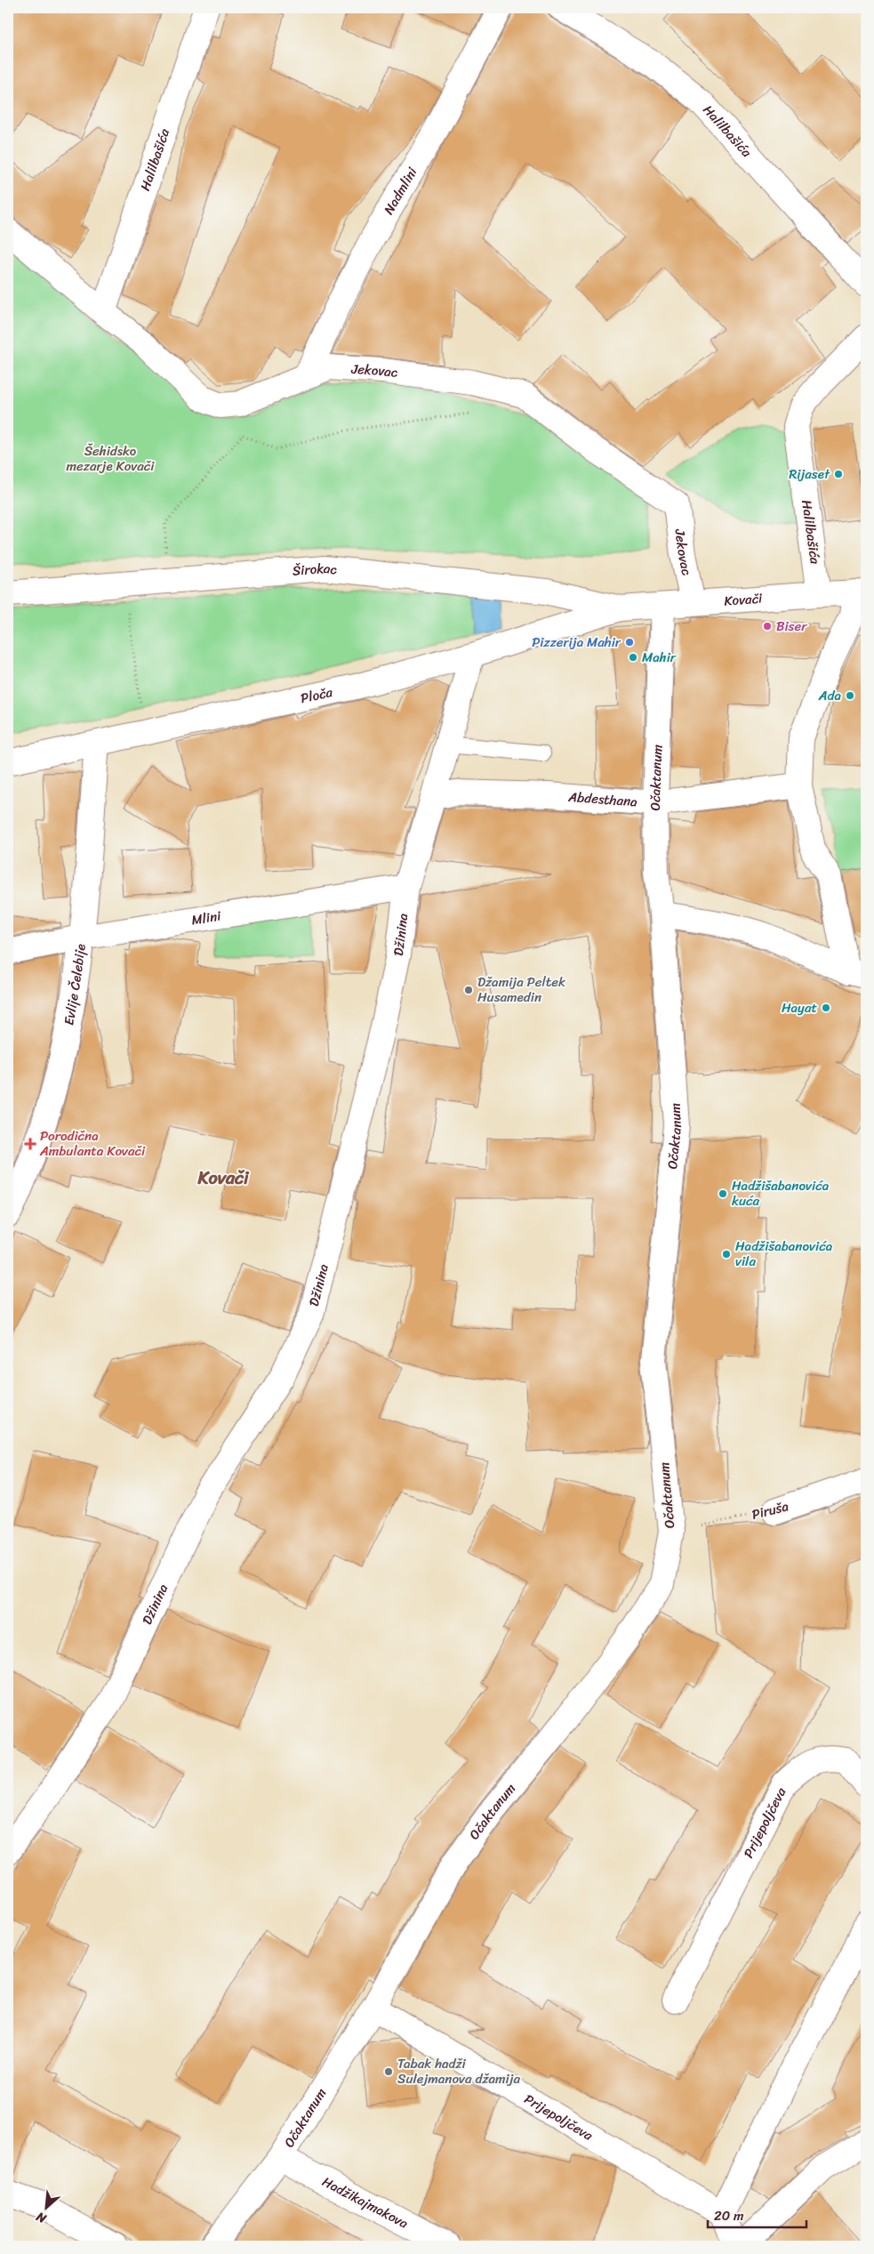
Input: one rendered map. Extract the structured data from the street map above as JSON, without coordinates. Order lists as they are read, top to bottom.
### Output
{
  "streets": {
    "street": [
      "Halilbašića",
      "Nadmlini",
      "Jekovac",
      "Širokac",
      "Kovači",
      "Ploča",
      "Očaktanum",
      "Abdesthana",
      "Mlini",
      "Džinina",
      "Evlije Čelebije",
      "Piruša",
      "Prijepoljčeva",
      "Hadžikajmakova"
    ]
  },
  "crossings": [
    ["Halilbašića", "Jekovac"],
    ["Halilbašića", "Kovači"],
    ["Nadmlini", "Jekovac"],
    ["Jekovac", "Kovači"],
    ["Širokac", "Kovači"],
    ["Širokac", "Ploča"],
    ["Kovači", "Ploča"],
    ["Kovači", "Očaktanum"],
    ["Ploča", "Džinina"],
    ["Ploča", "Evlije Čelebije"],
    ["Očaktanum", "Abdesthana"],
    ["Očaktanum", "Piruša"],
    ["Očaktanum", "Prijepoljčeva"],
    ["Očaktanum", "Hadžikajmakova"],
    ["Abdesthana", "Džinina"],
    ["Mlini", "Džinina"],
    ["Mlini", "Evlije Čelebije"]
  ],
  "districts": ["Kovači"],
  "parks": ["Šehidsko mezarje Kovači"],
  "places": {
    "other": [
      "Rijaset",
      "Biser",
      "Pizzerija Mahir",
      "Mahir",
      "Ada",
      "Džamija Peltek Husamedin",
      "Hayat",
      "Hadžišabanovića kuća",
      "Hadžišabanovića vila",
      "Tabak hadži Sulejmanova džamija"
    ],
    "health": ["Porodična Ambulanta Kovači"]
  },
  "scale_bar": "20 m",
  "north": "bottom left"
}
